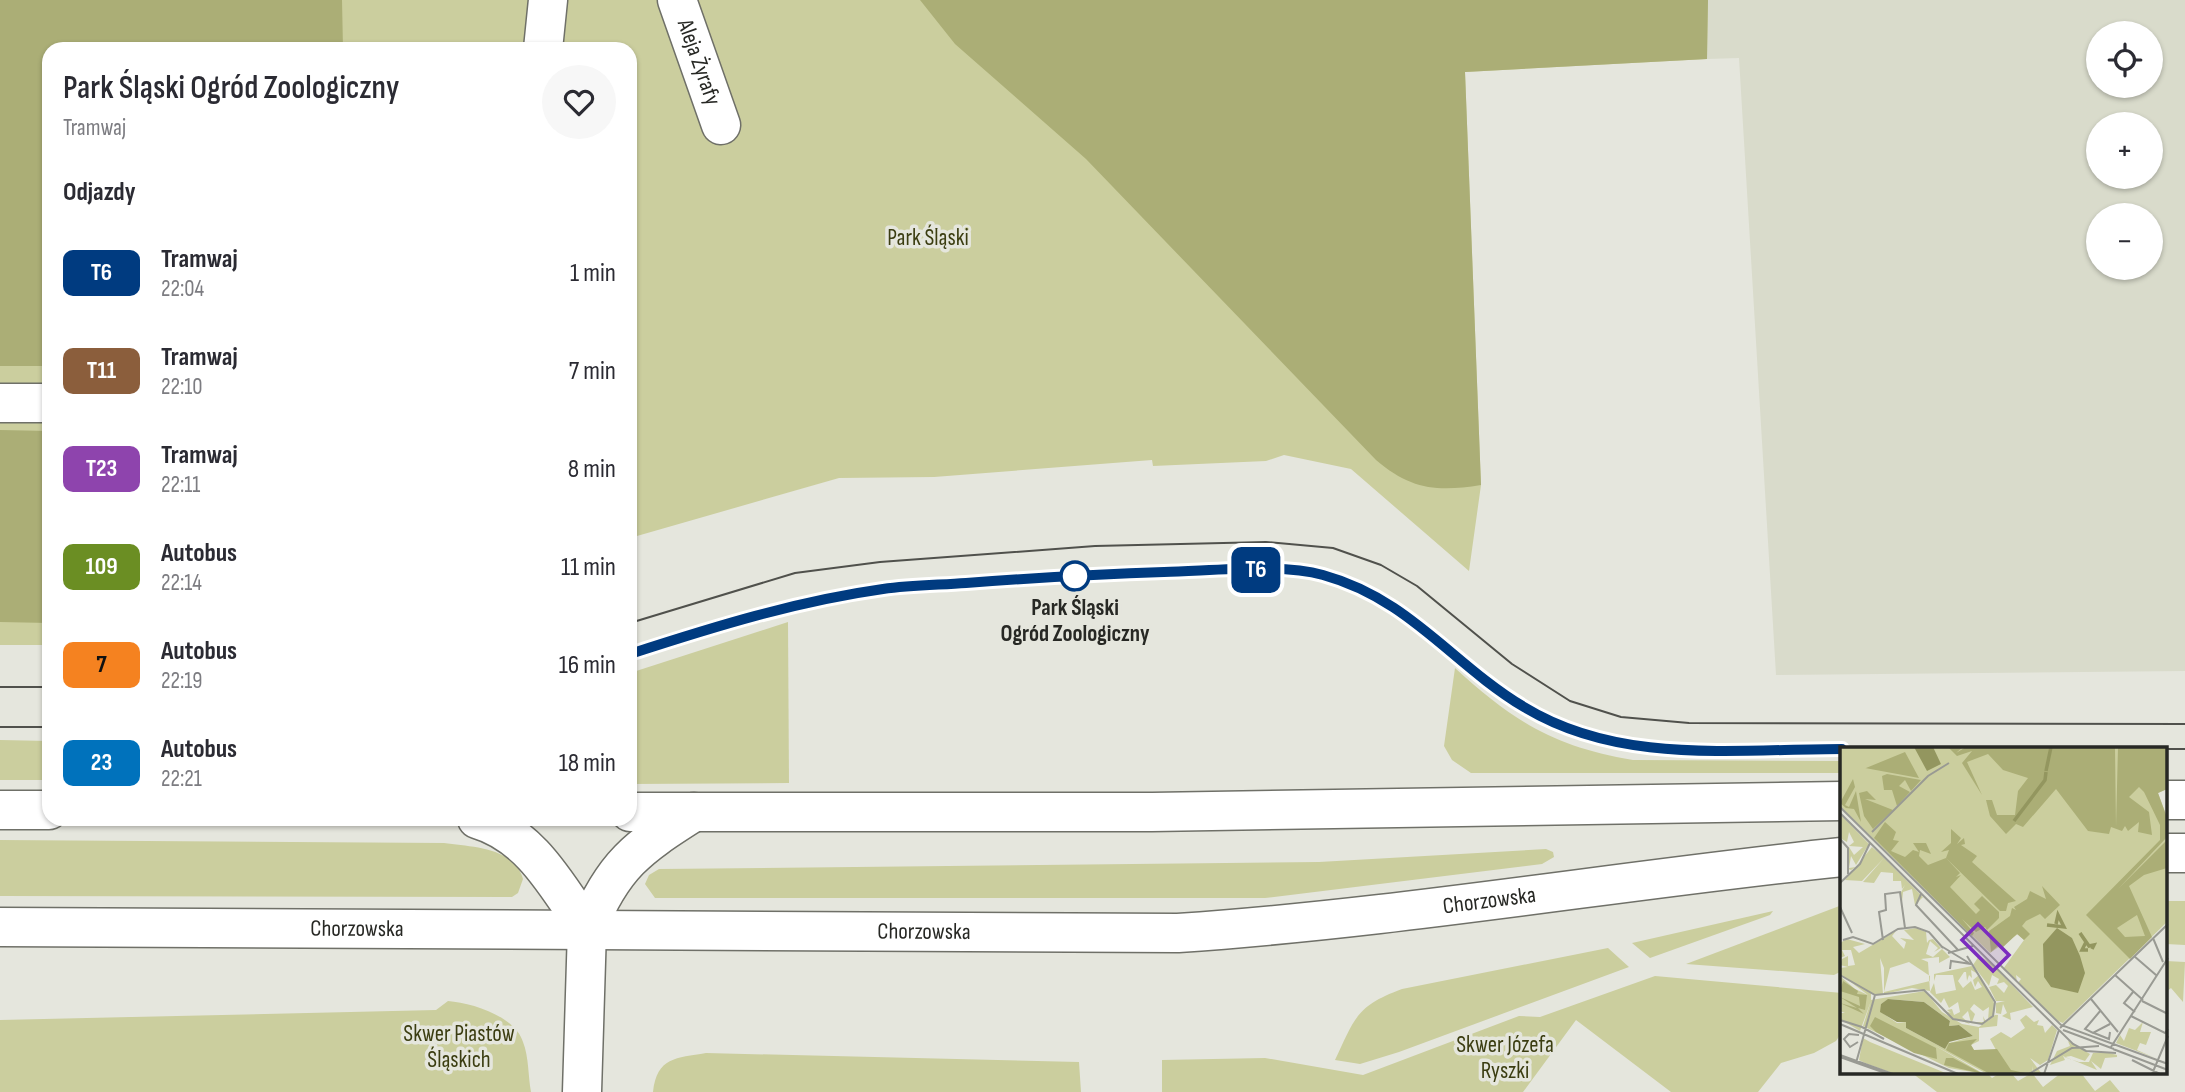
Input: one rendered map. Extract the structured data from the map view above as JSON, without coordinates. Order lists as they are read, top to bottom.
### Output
{
  "streets": {
    "main road": ["Aleja Żyrafy", "Chorzowska"]
  },
  "parks": ["Park Śląski", "Skwer Piastów Śląskich", "Skwer Józefa Ryszki"],
  "places": ["Park Śląski Ogród Zoologiczny"],
  "lines": ["tram line T6"],
  "page": {
    "on_map": "T6",
    "map_buttons": ["+", "−"],
    "heading": [
      ["Park Śląski Ogród Zoologiczny", "Tramwaj"],
      "Odjazdy"
    ],
    "list": [
      {
        "mark": "T6",
        "name": "Tramwaj",
        "note": "22:04",
        "value": "1 min"
      },
      {
        "mark": "T11",
        "name": "Tramwaj",
        "note": "22:10",
        "value": "7 min"
      },
      {
        "mark": "T23",
        "name": "Tramwaj",
        "note": "22:11",
        "value": "8 min"
      },
      {
        "mark": "109",
        "name": "Autobus",
        "note": "22:14",
        "value": "11 min"
      },
      {
        "mark": "7",
        "name": "Autobus",
        "note": "22:19",
        "value": "16 min"
      },
      {
        "mark": "23",
        "name": "Autobus",
        "note": "22:21",
        "value": "18 min"
      }
    ]
  }
}
